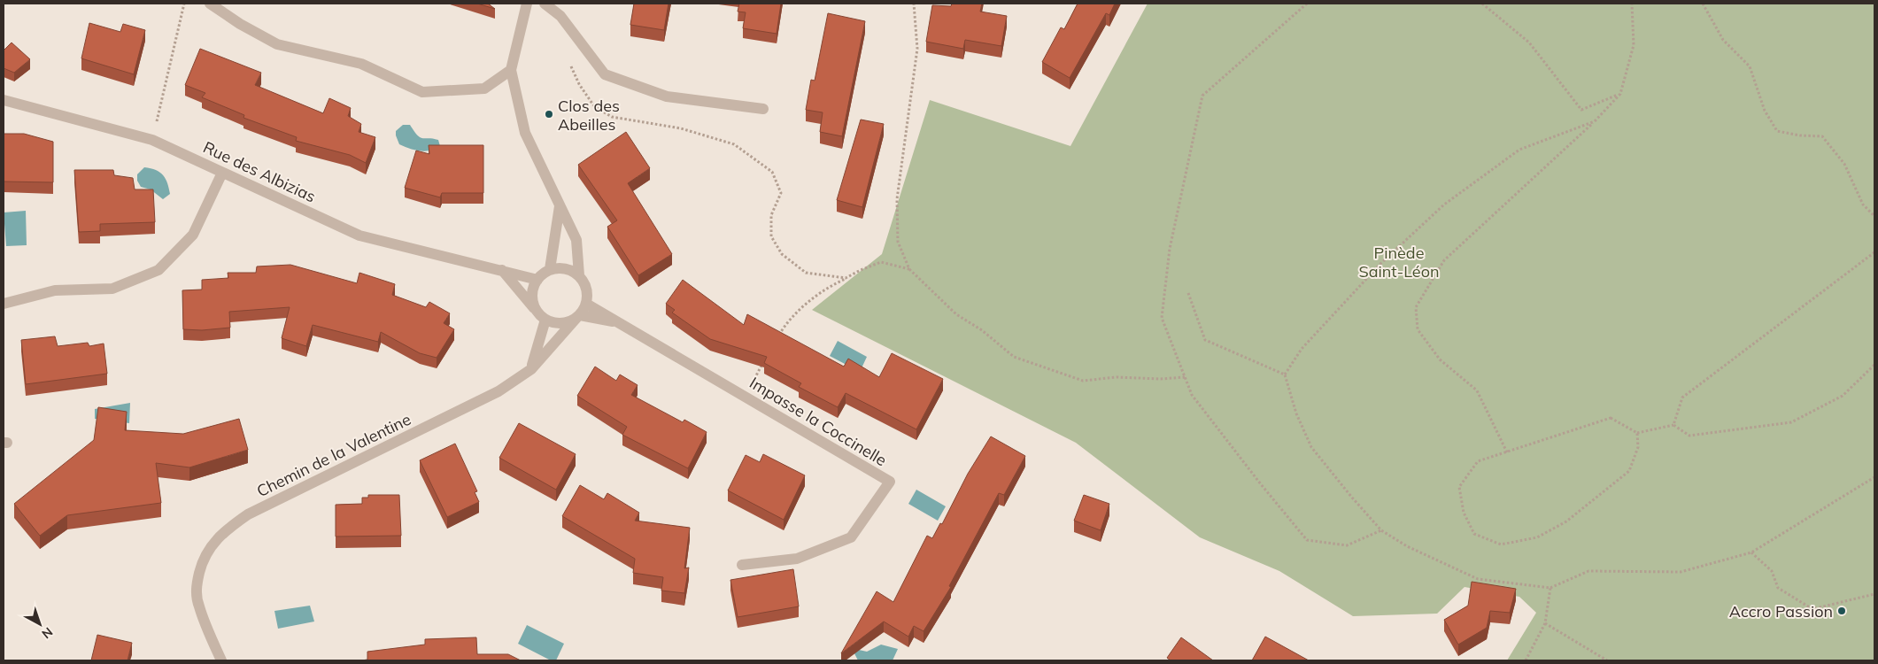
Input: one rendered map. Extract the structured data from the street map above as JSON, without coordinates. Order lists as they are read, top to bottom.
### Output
{
  "streets": {
    "street": ["Rue des Albizias", "Impasse la Coccinelle", "Chemin de la Valentine"]
  },
  "crossings": [
    ["Rue des Albizias", "Impasse la Coccinelle"],
    ["Rue des Albizias", "Chemin de la Valentine"],
    ["Impasse la Coccinelle", "Chemin de la Valentine"]
  ],
  "parks": ["Pinède Saint-Léon"],
  "places": ["Clos des Abeilles", "Accro Passion"],
  "north": "bottom right"
}
